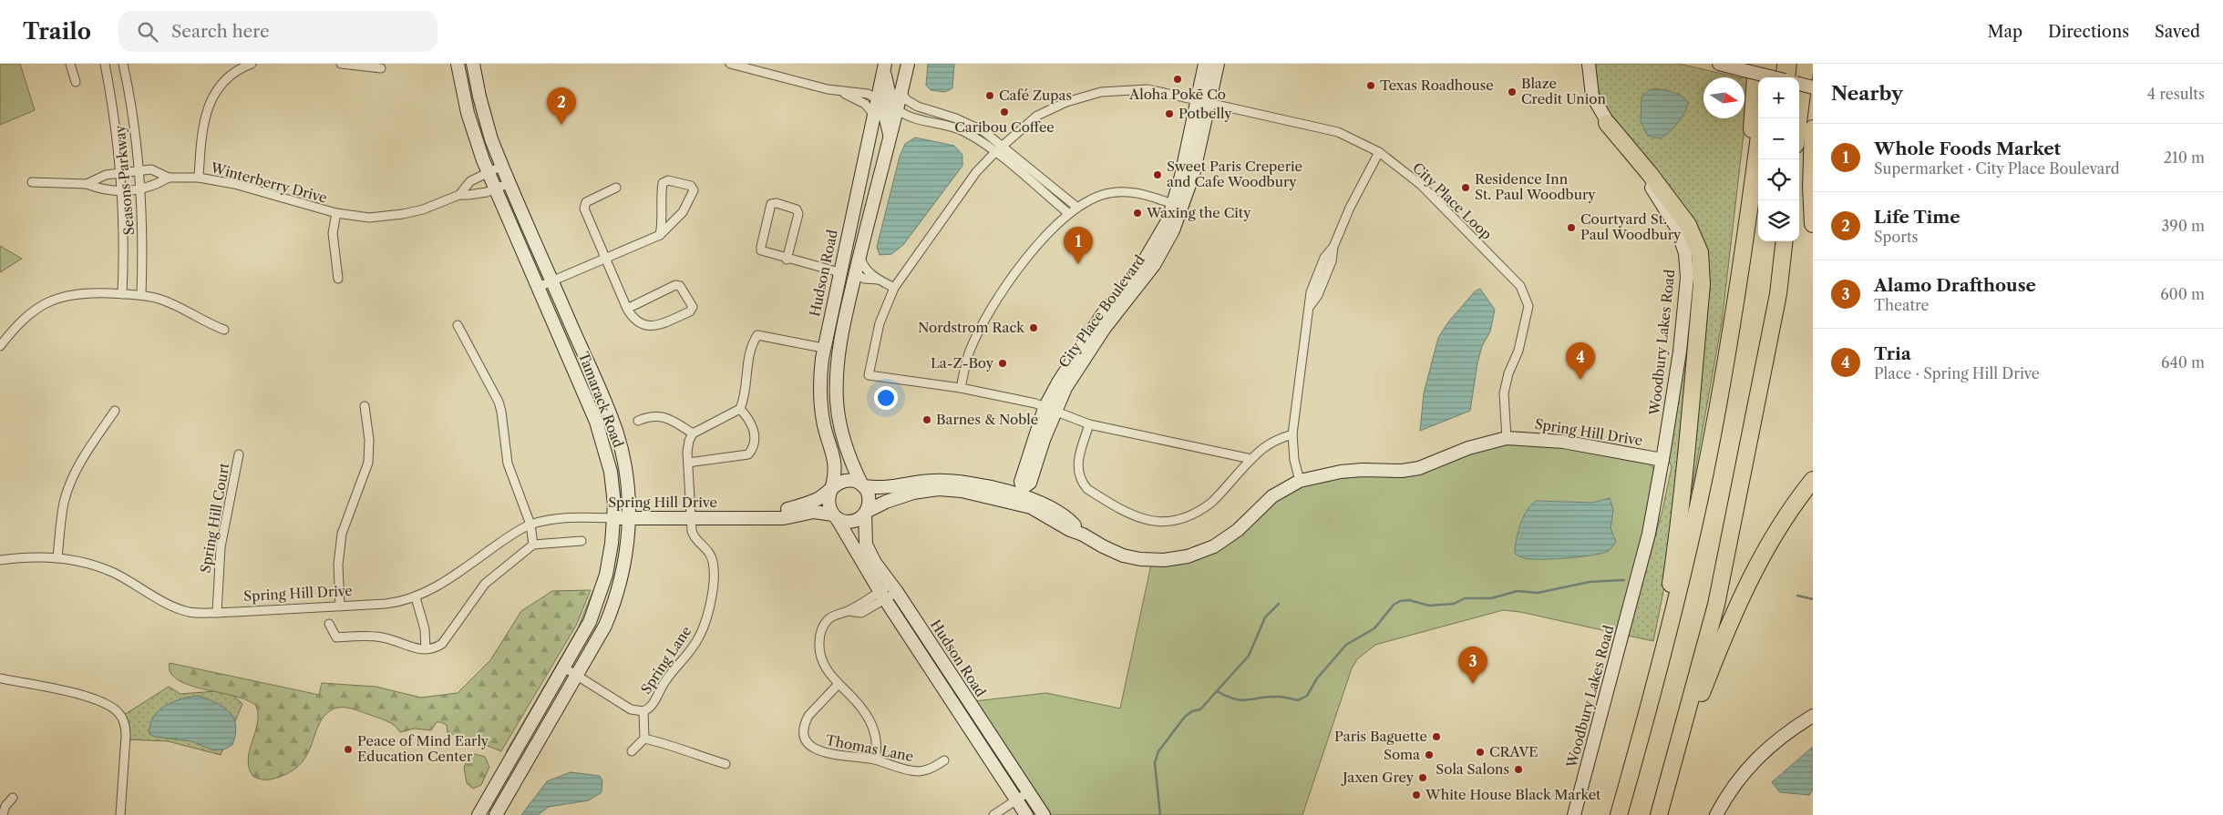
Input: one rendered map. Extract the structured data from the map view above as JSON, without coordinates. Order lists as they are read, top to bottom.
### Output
{
  "streets": {
    "street": [
      "Seasons Parkway",
      "Winterberry Drive",
      "City Place Loop",
      "Hudson Road",
      "City Place Boulevard",
      "Woodbury Lakes Road",
      "Tamarack Road",
      "Spring Hill Drive",
      "Spring Hill Court",
      "Spring Lane",
      "Thomas Lane"
    ]
  },
  "crossings": [
    ["Seasons Parkway", "Winterberry Drive"],
    ["Winterberry Drive", "Tamarack Road"],
    ["City Place Loop", "City Place Boulevard"],
    ["City Place Loop", "Spring Hill Drive"],
    ["Hudson Road", "Spring Hill Drive"],
    ["City Place Boulevard", "Spring Hill Drive"],
    ["Woodbury Lakes Road", "Spring Hill Drive"],
    ["Tamarack Road", "Spring Hill Drive"],
    ["Tamarack Road", "Spring Lane"],
    ["Spring Hill Drive", "Spring Hill Court"],
    ["Spring Hill Drive", "Spring Lane"]
  ],
  "places": [
    "Aloha Pokē Co",
    "Texas Roadhouse",
    "Blaze Credit Union",
    "Café Zupas",
    "Caribou Coffee",
    "Potbelly",
    "Sweet Paris Creperie and Cafe Woodbury",
    "Residence Inn St. Paul Woodbury",
    "Waxing the City",
    "Courtyard St. Paul Woodbury",
    "Nordstrom Rack",
    "La-Z-Boy",
    "Barnes & Noble",
    "Paris Baguette",
    "Peace of Mind Early Education Center",
    "CRAVE",
    "Soma",
    "Sola Salons",
    "Jaxen Grey",
    "White House Black Market"
  ],
  "north": "right",
  "page": {
    "header": "Trailo",
    "search": "Search here",
    "nav": ["Map", "Directions", "Saved"],
    "heading": ["Nearby", "4 results"],
    "map_buttons": ["+", "−"],
    "pins": [
      "2",
      "1",
      "4",
      "3"
    ],
    "list": [
      {
        "mark": "1",
        "name": "Whole Foods Market",
        "note": "Supermarket · City Place Boulevard",
        "value": "210 m"
      },
      {
        "mark": "2",
        "name": "Life Time",
        "note": "Sports",
        "value": "390 m"
      },
      {
        "mark": "3",
        "name": "Alamo Drafthouse",
        "note": "Theatre",
        "value": "600 m"
      },
      {
        "mark": "4",
        "name": "Tria",
        "note": "Place · Spring Hill Drive",
        "value": "640 m"
      }
    ]
  }
}
